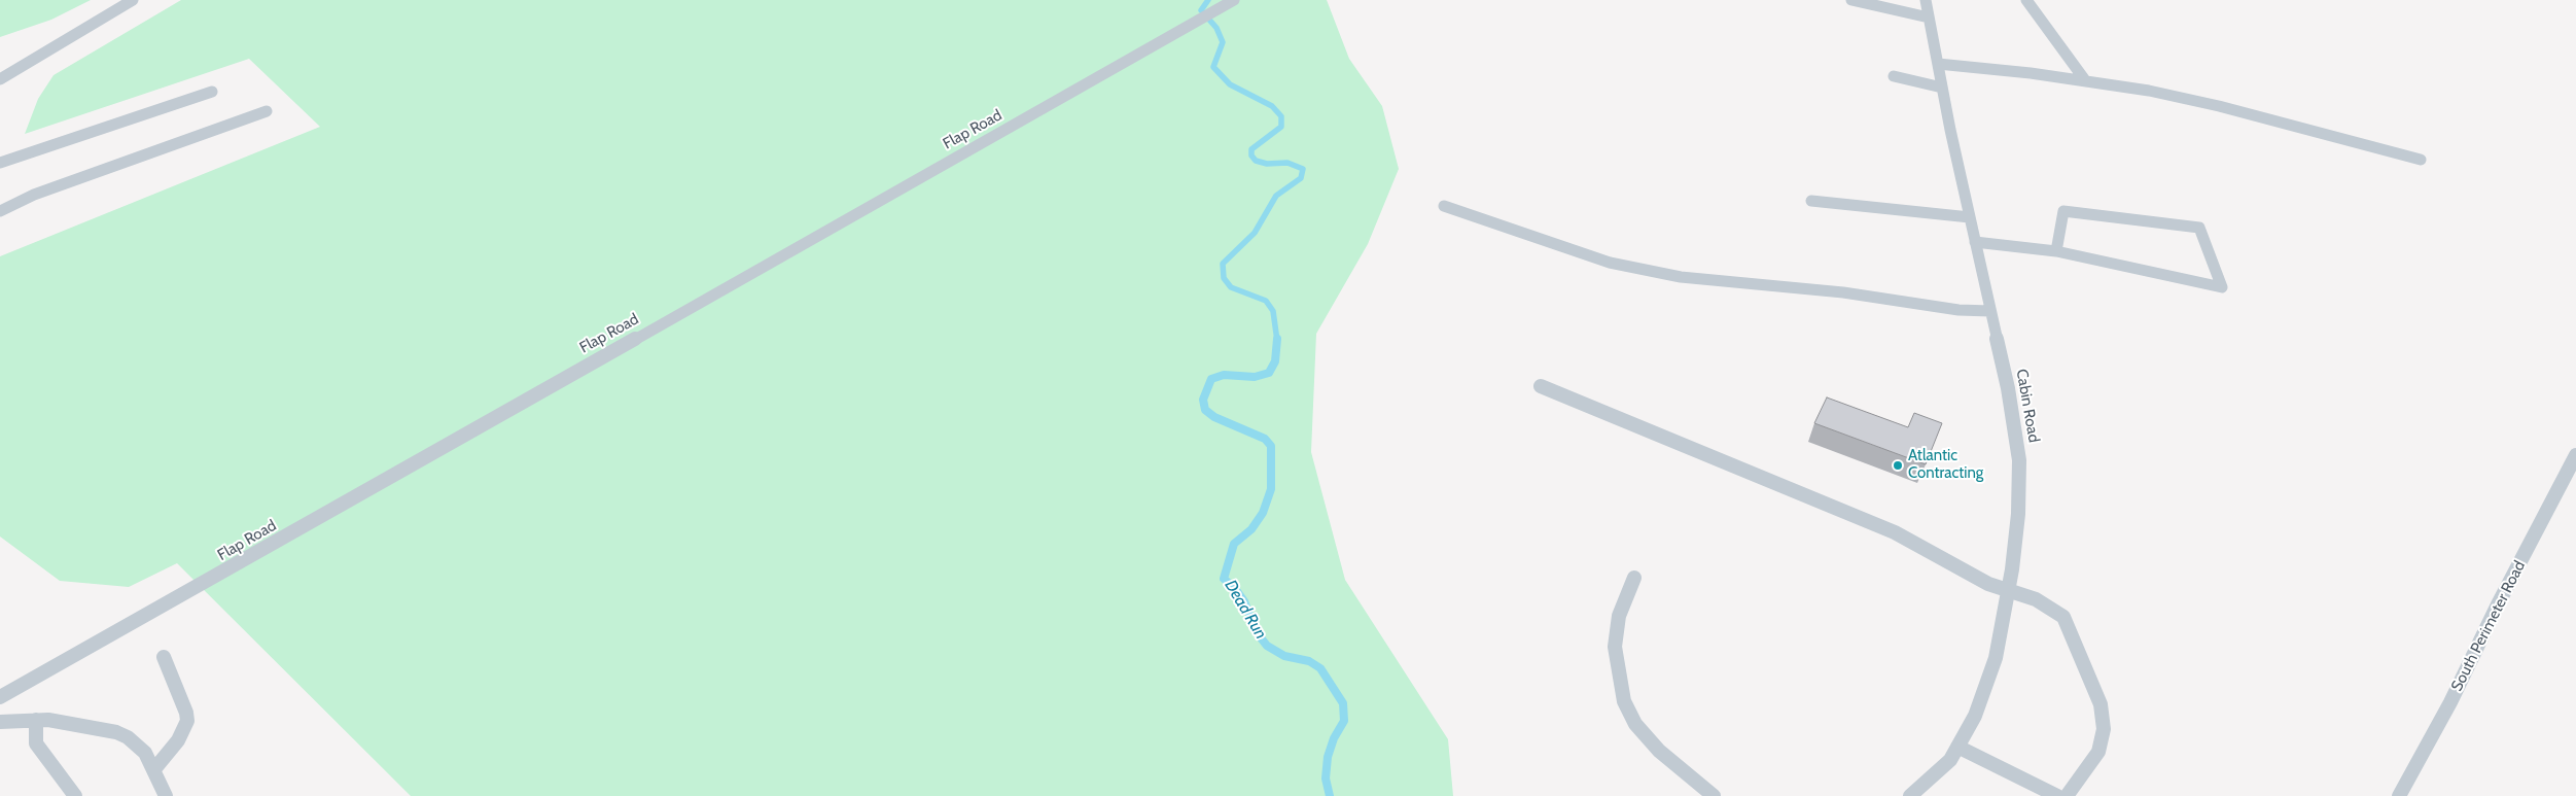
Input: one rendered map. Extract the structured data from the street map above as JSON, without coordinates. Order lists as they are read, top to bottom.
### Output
{
  "streets": {
    "lane": ["Flap Road", "Cabin Road", "South Perimeter Road"]
  },
  "water": ["Dead Run"],
  "places": ["Atlantic Contracting"]
}
